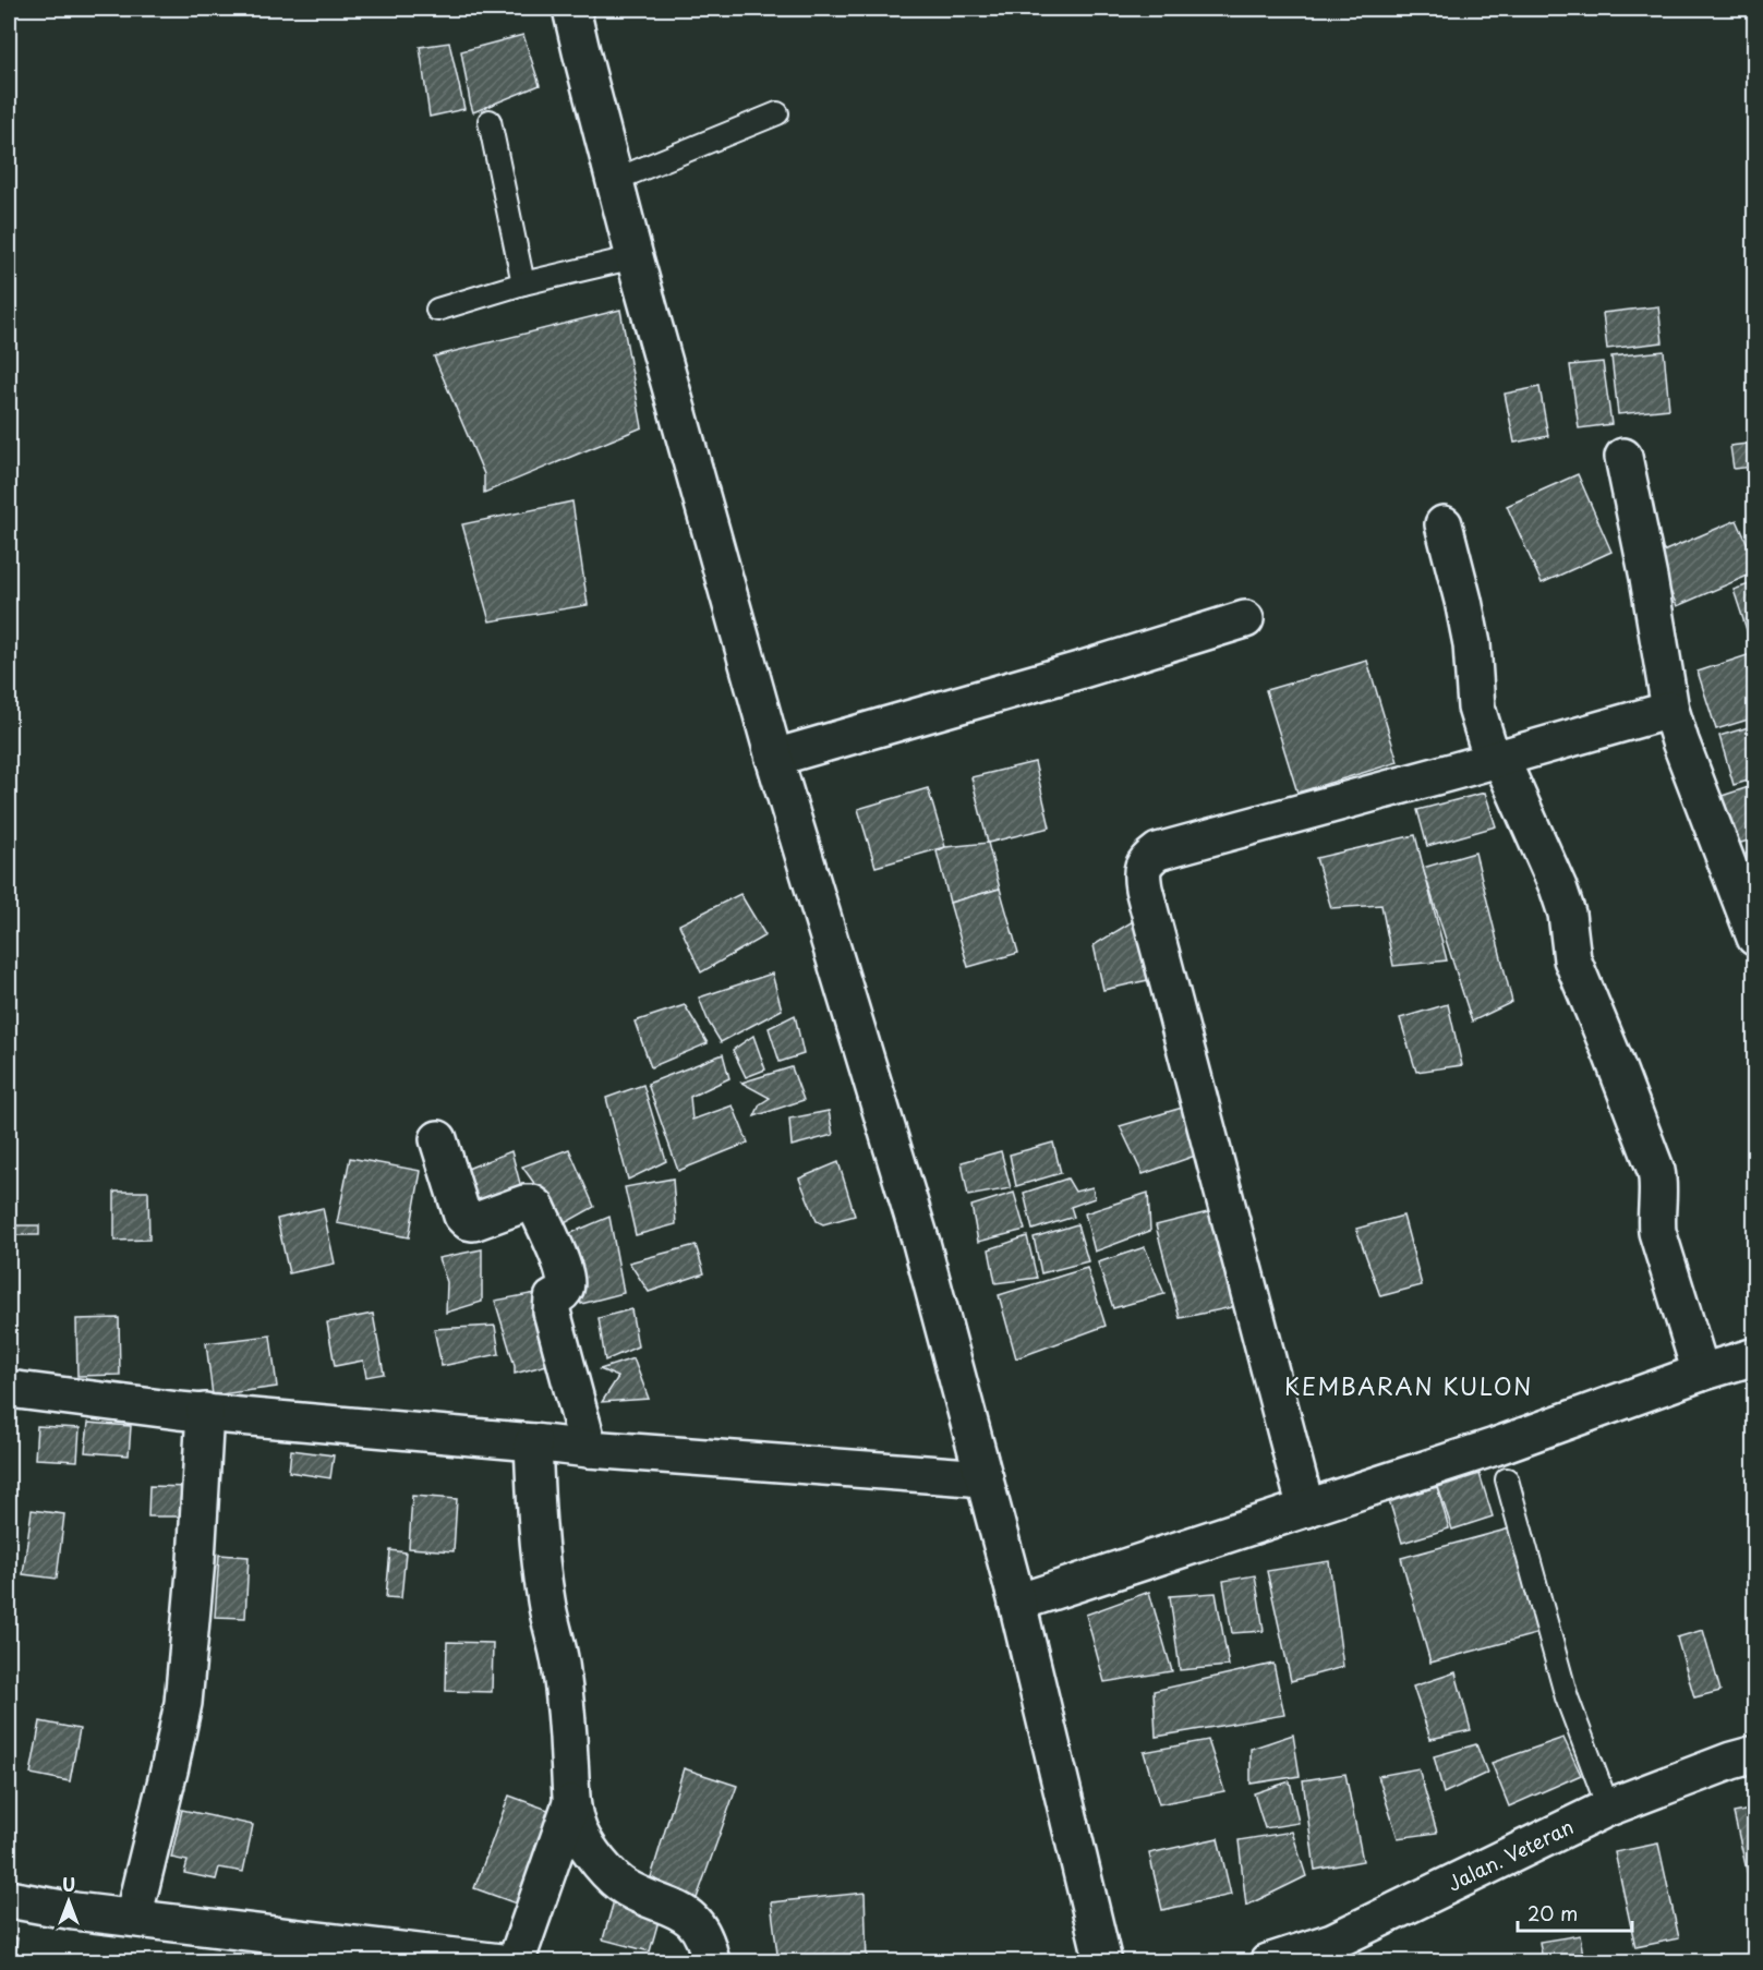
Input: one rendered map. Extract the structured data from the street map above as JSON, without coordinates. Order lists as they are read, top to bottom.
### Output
{
  "streets": {
    "street": ["Jalan. Veteran"]
  },
  "districts": ["KEMBARAN KULON"],
  "scale_bar": "20 m",
  "north": "top"
}
